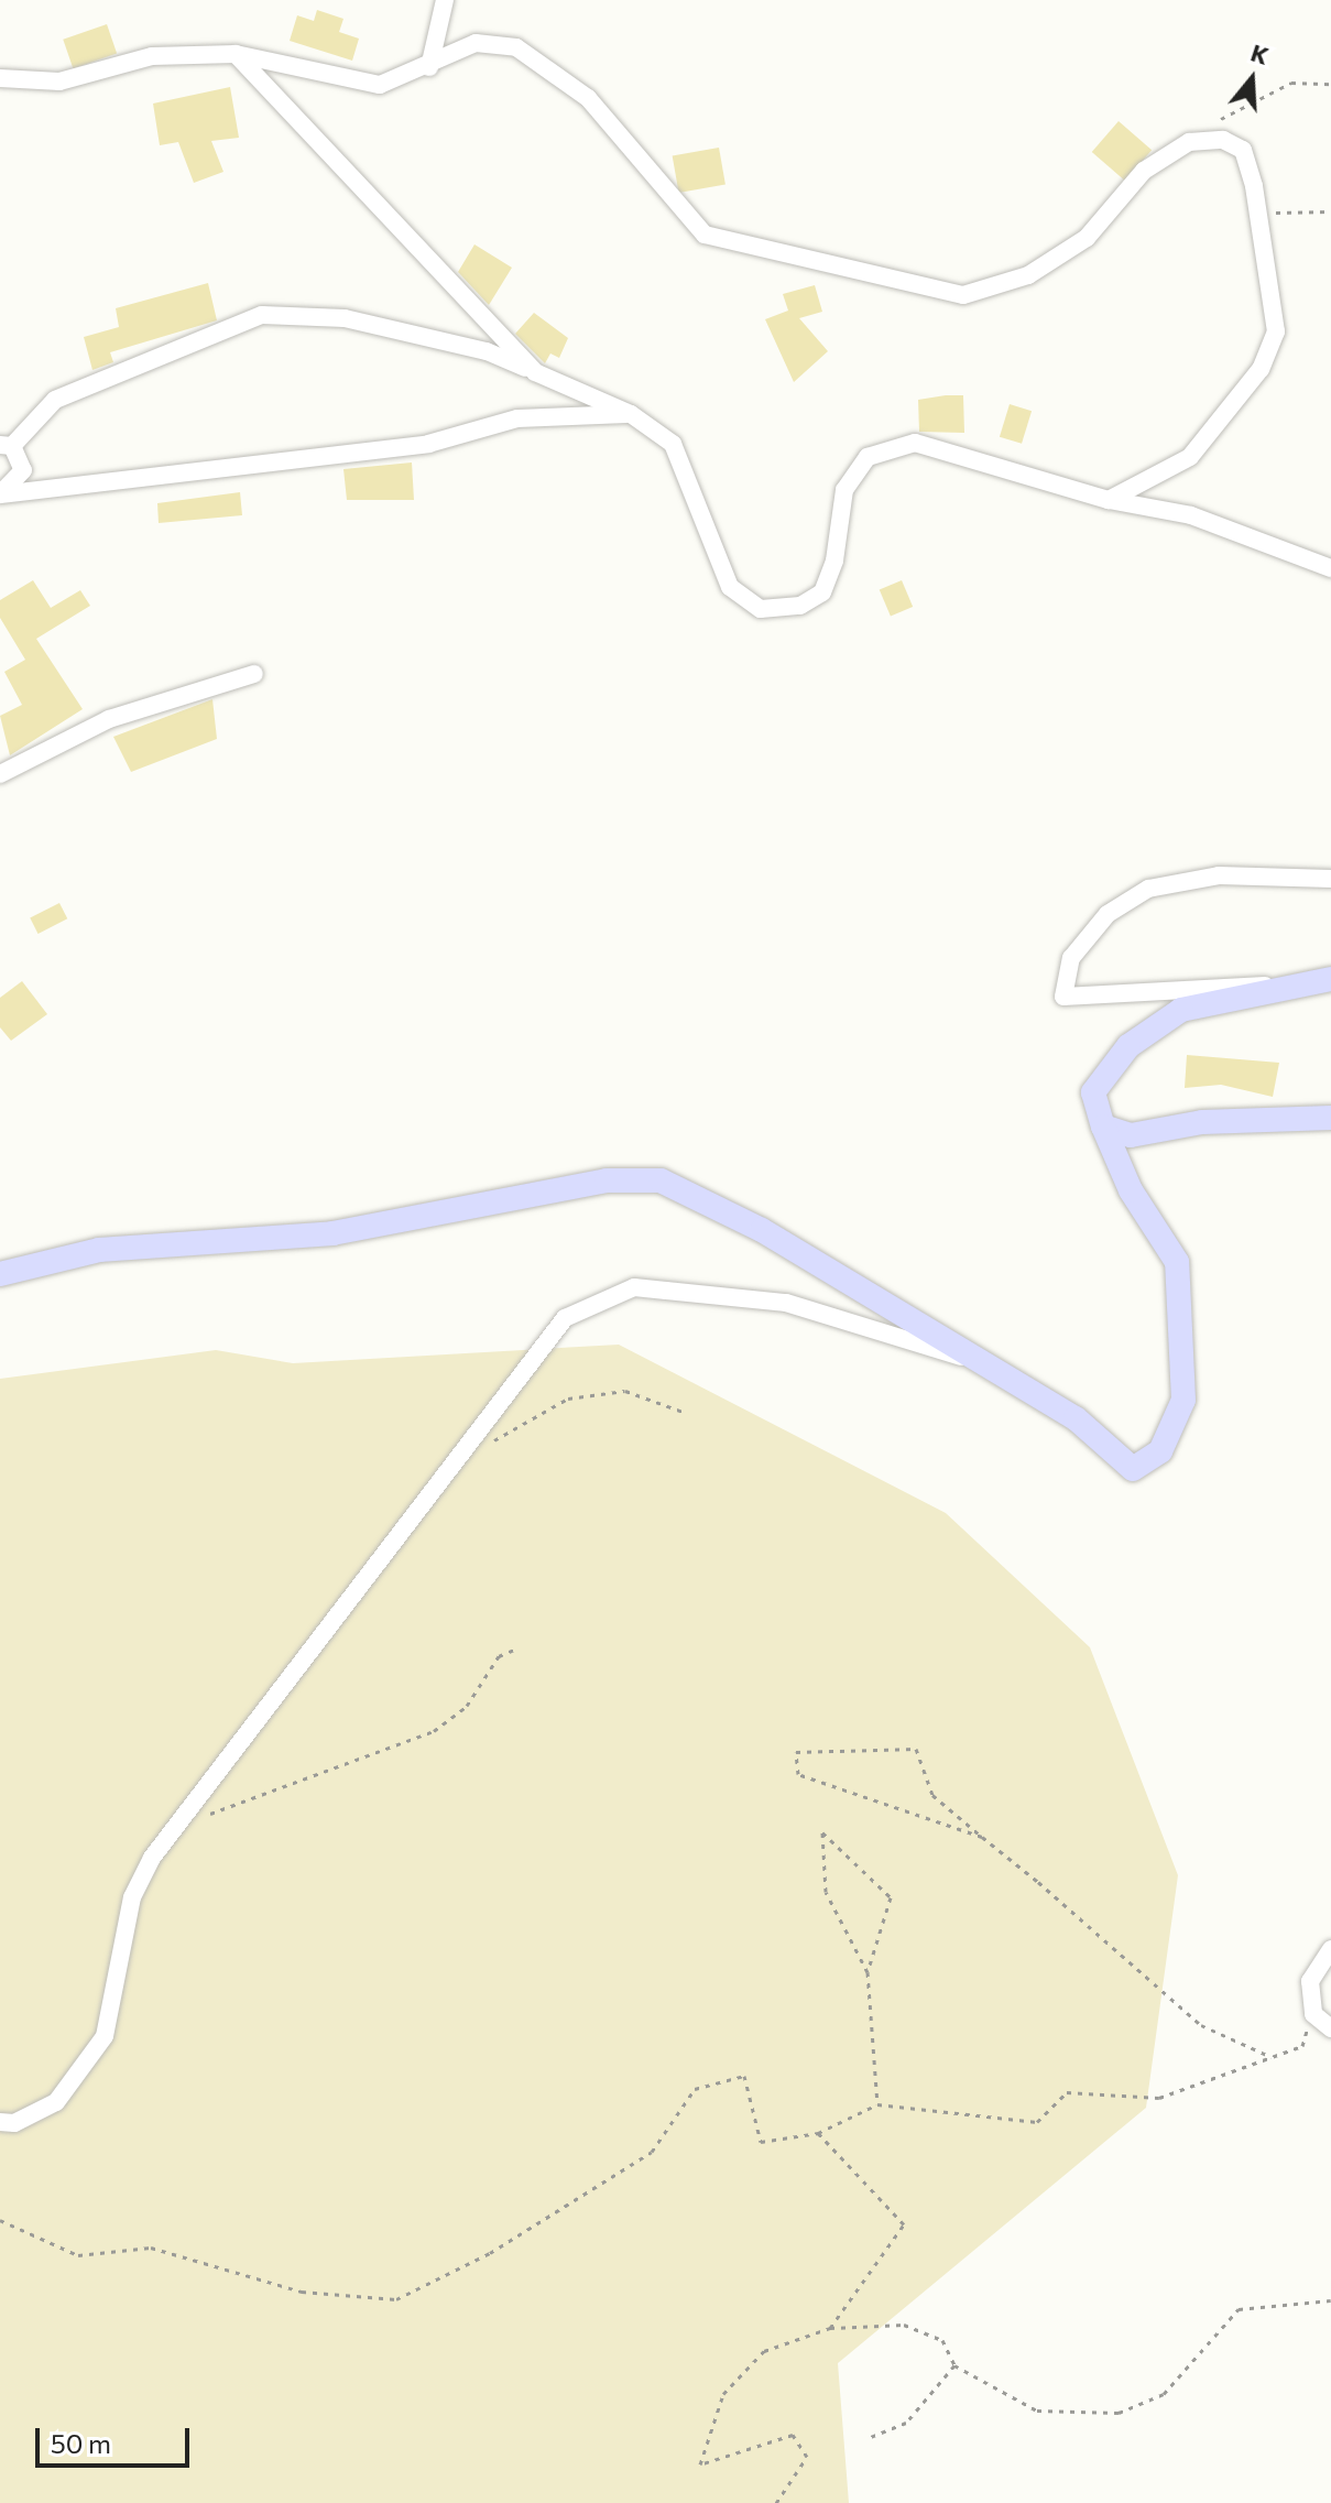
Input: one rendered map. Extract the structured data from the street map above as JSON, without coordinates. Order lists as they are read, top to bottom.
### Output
{
  "scale_bar": "50 m",
  "north": "top"
}
